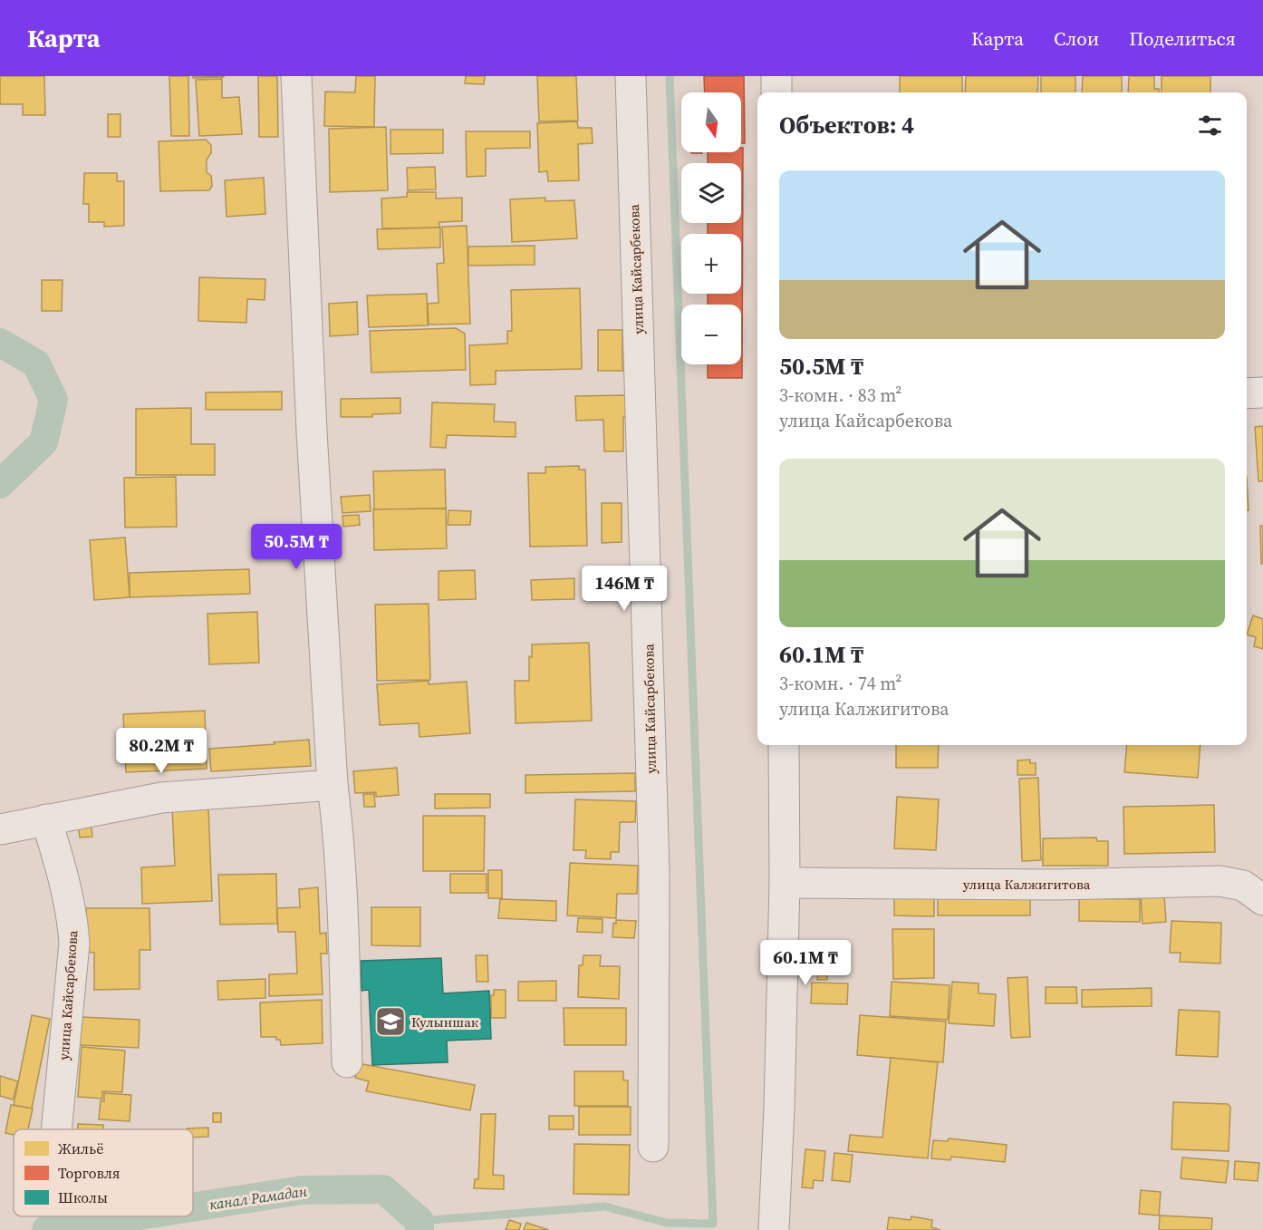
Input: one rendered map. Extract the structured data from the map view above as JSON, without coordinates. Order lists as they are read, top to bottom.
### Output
{
  "streets": {
    "street": ["улица Кайсарбекова", "улица Калжигитова"]
  },
  "water": ["канал Рамадан"],
  "places": {
    "school or university": ["Кулыншак"]
  },
  "legend": ["Жильё", "Торговля", "Школы"],
  "north": "bottom",
  "page": {
    "header": "Карта",
    "nav": ["Карта", "Слои", "Поделиться"],
    "map_buttons": ["+", "−"],
    "heading": "Объектов: 4",
    "list": [
      {
        "name": "50.5M ₸",
        "note": "3-комн. · 83 m² · улица Кайсарбекова"
      },
      {
        "name": "60.1M ₸",
        "note": "3-комн. · 74 m² · улица Калжигитова"
      }
    ],
    "price": [
      "50.5M ₸",
      "146M ₸",
      "80.2M ₸",
      "60.1M ₸"
    ]
  }
}
